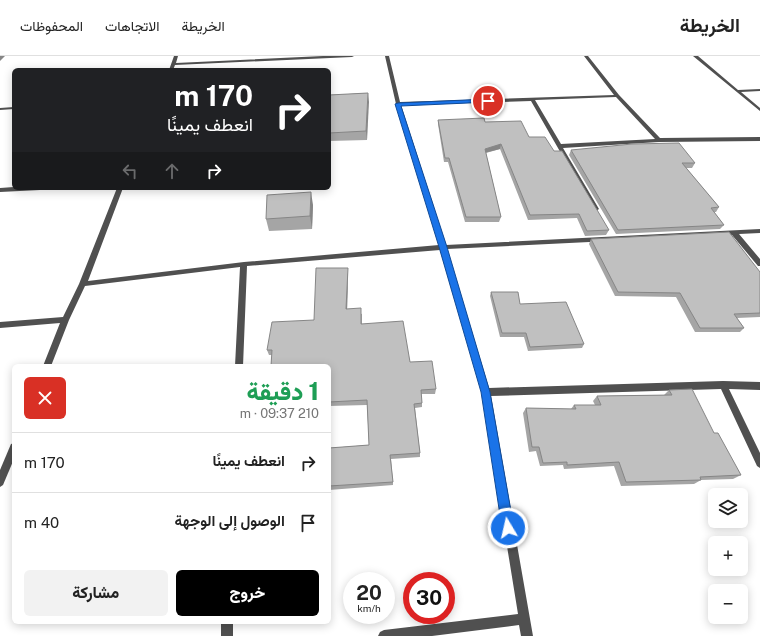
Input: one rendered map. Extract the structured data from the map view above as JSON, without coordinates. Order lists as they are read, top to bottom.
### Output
{
  "page": {
    "header": "الخريطة",
    "nav": ["الخريطة", "الاتجاهات", "المحفوظات"],
    "turn": ["170 m", "انعطف يمينًا"],
    "heading": ["1 دقيقة", "210 m · 09:37"],
    "list": [
      {
        "name": "انعطف يمينًا",
        "value": "170 m"
      },
      {
        "name": "الوصول إلى الوجهة",
        "value": "40 m"
      }
    ],
    "map_buttons": ["+", "−"],
    "buttons": ["خروج", "مشاركة"],
    "speed": "20 km/h",
    "limit": "30"
  }
}
